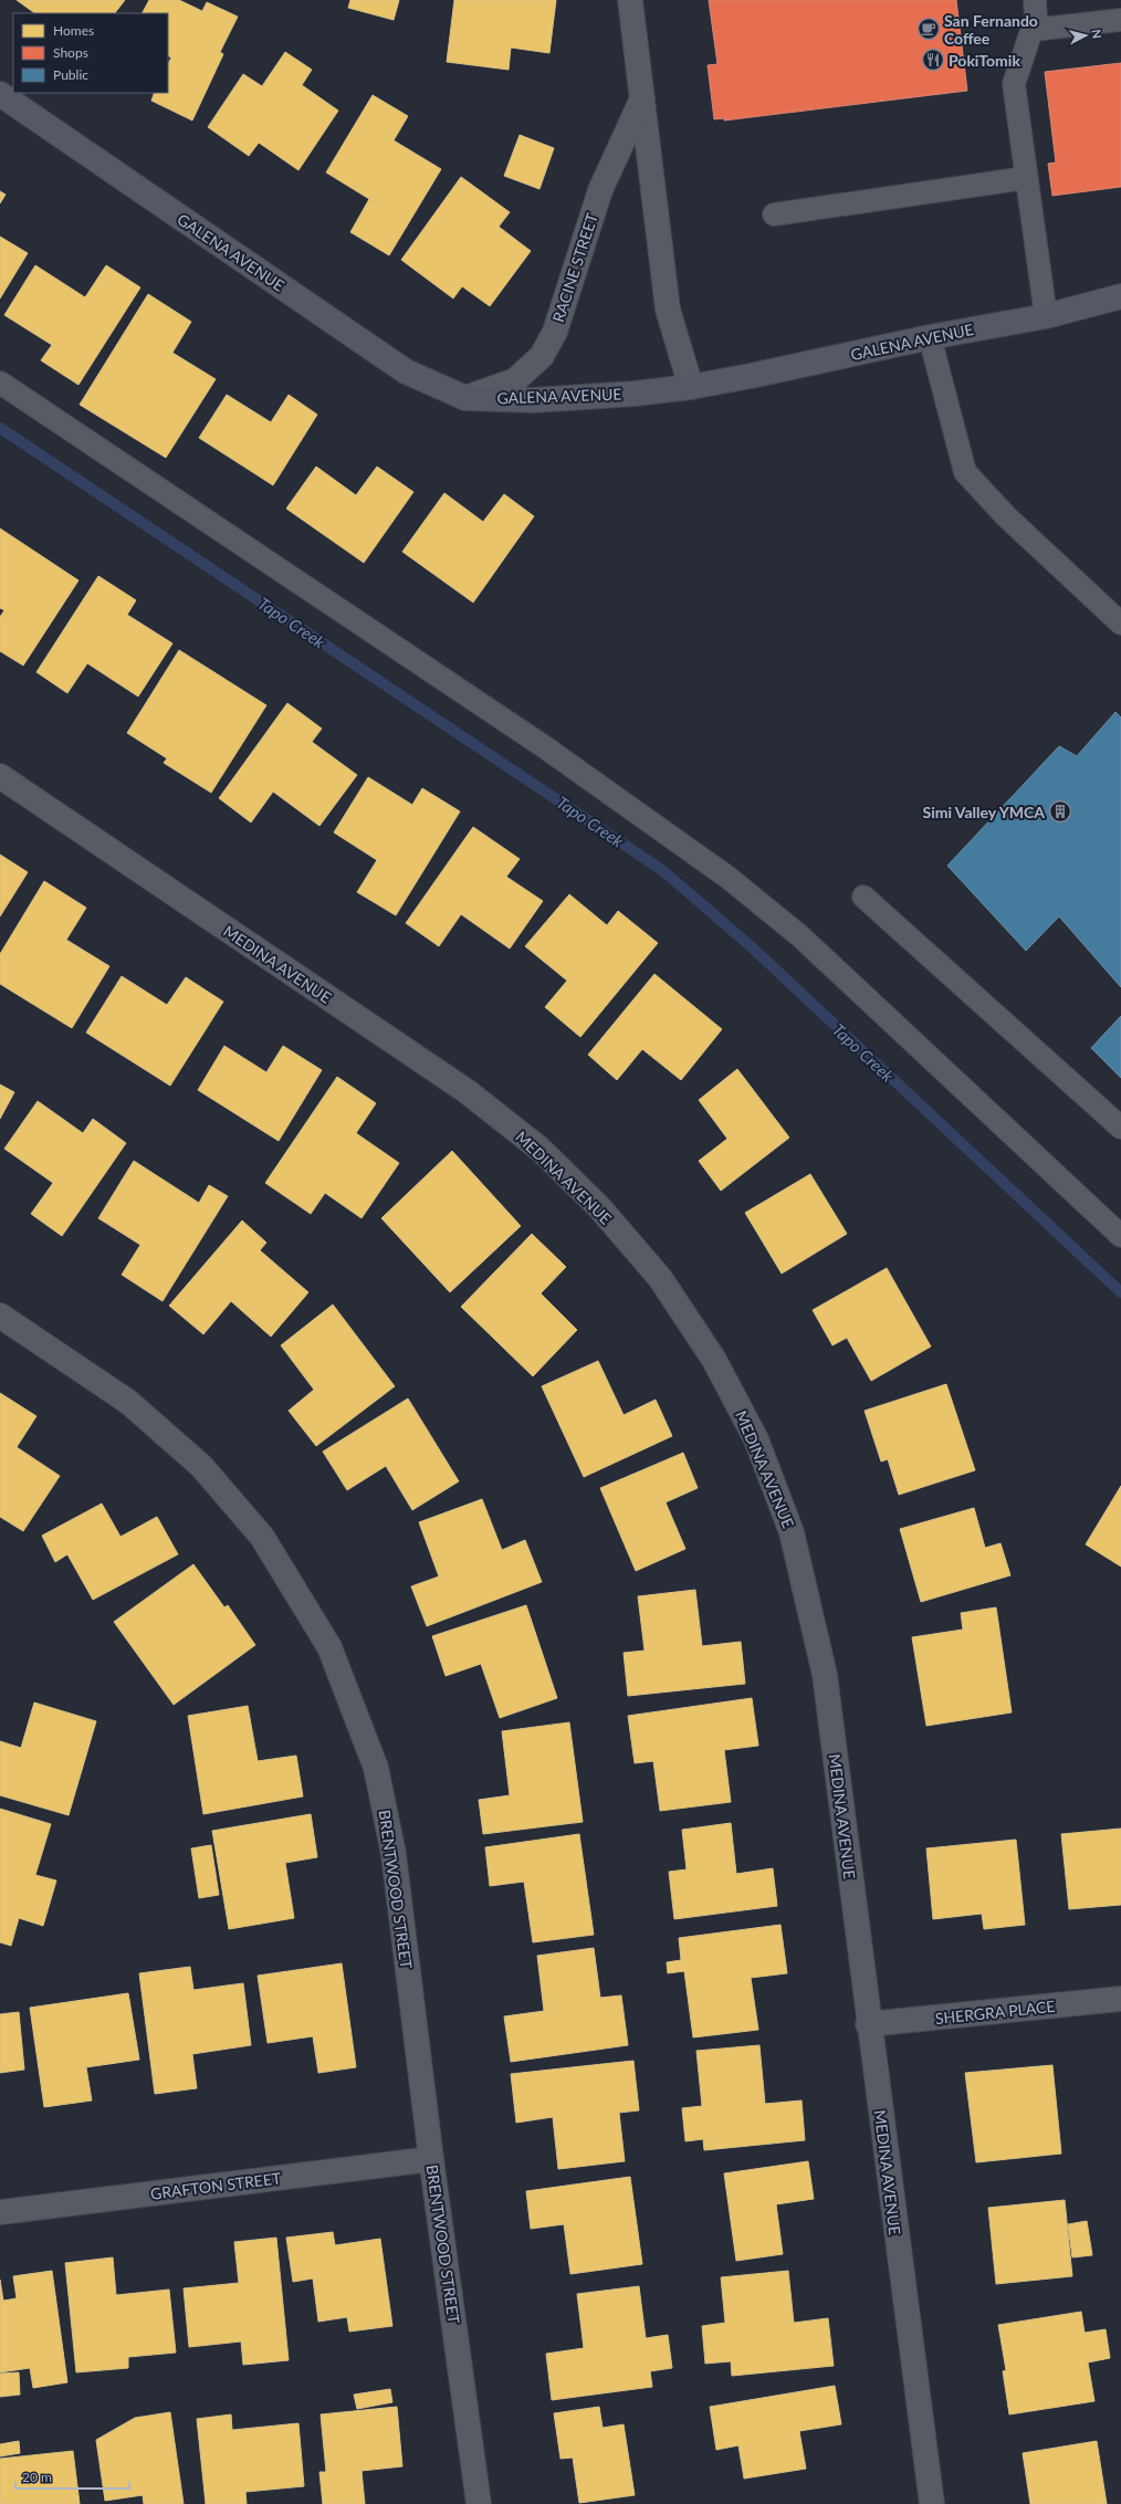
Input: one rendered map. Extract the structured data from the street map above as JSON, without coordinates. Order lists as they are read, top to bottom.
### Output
{
  "streets": {
    "street": [
      "GALENA AVENUE",
      "RACINE STREET",
      "MEDINA AVENUE",
      "BRENTWOOD STREET",
      "SHERGRA PLACE",
      "GRAFTON STREET"
    ]
  },
  "crossings": [
    ["GALENA AVENUE", "RACINE STREET"],
    ["MEDINA AVENUE", "SHERGRA PLACE"],
    ["BRENTWOOD STREET", "GRAFTON STREET"]
  ],
  "water": ["Tapo Creek"],
  "places": {
    "cafe": ["San Fernando Coffee"],
    "restaurant": ["PokiTomik"],
    "building": ["Simi Valley YMCA"]
  },
  "legend": ["Homes", "Shops", "Public"],
  "scale_bar": "20 m",
  "north": "right"
}
